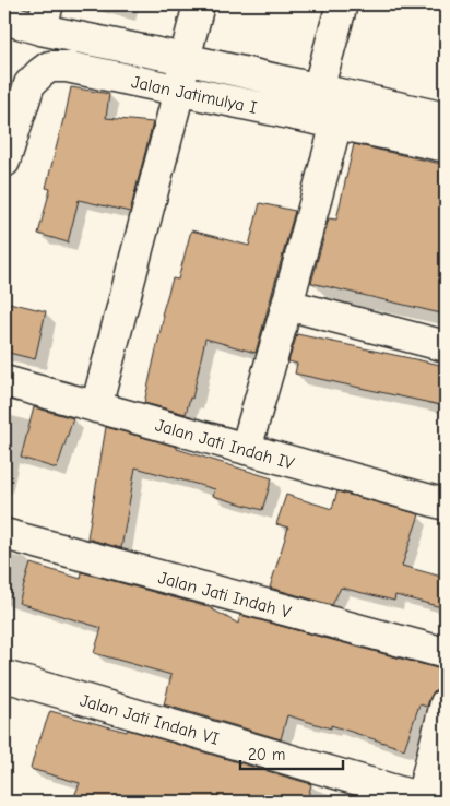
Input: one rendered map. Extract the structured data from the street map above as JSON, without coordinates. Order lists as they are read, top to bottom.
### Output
{
  "streets": {
    "street": [
      "Jalan Jatimulya I",
      "Jalan Jati Indah IV",
      "Jalan Jati Indah V",
      "Jalan Jati Indah VI"
    ]
  },
  "scale_bar": "20 m"
}
